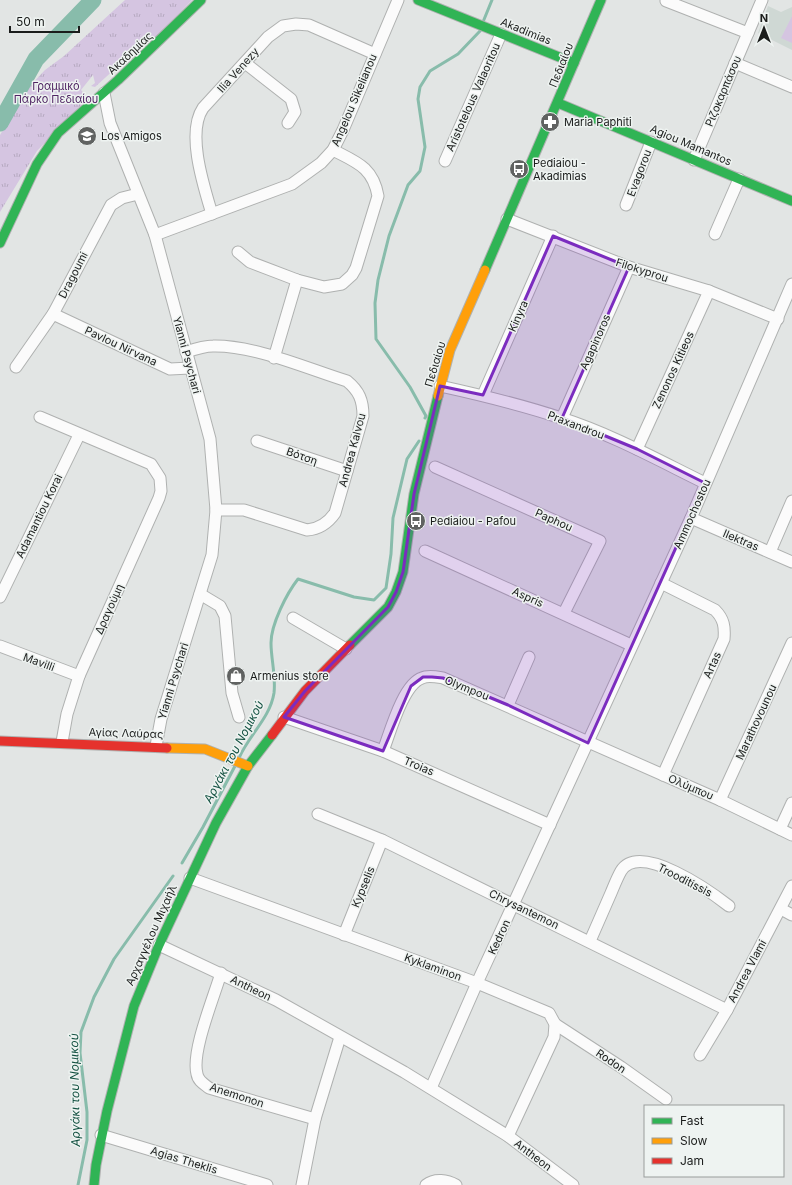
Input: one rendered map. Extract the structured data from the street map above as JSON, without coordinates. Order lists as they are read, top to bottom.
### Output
{
  "streets": {
    "street": [
      "Akadimias",
      "Ακαδημίας",
      "Πεδιαίου",
      "Ilia Venezy",
      "Ριζοκαρπάσου",
      "Aristotelous Valaoritou",
      "Angelou Sikelianou",
      "Agiou Mamantos",
      "Evagorou",
      "Filokyprou",
      "Dragoumi",
      "Kinyra",
      "Agapinoros",
      "Pavlou Nirvana",
      "Yianni Psychari",
      "Zenonos Kitieos",
      "Praxandrou",
      "Andrea Kalvou",
      "Βότση",
      "Ammochostou",
      "Adamantiou Korai",
      "Paphou",
      "Ilektras",
      "Aspris",
      "Δραγούμη",
      "Mavilli",
      "Artas",
      "Olympou",
      "Marathovounou",
      "Αγίας Λαύρας",
      "Troias",
      "Ολύμπου",
      "Trooditissis",
      "Kypselis",
      "Chrysantemon",
      "Αρχαγγέλου Μιχαήλ",
      "Kedron",
      "Kyklaminon",
      "Andrea Vlami",
      "Antheon",
      "Rodon",
      "Anemonon",
      "Agias Theklis"
    ]
  },
  "crossings": [
    ["Akadimias", "Πεδιαίου"],
    ["Akadimias", "Aristotelous Valaoritou"],
    ["Ακαδημίας", "Yianni Psychari"],
    ["Πεδιαίου", "Agiou Mamantos"],
    ["Πεδιαίου", "Filokyprou"],
    ["Πεδιαίου", "Praxandrou"],
    ["Πεδιαίου", "Troias"],
    ["Πεδιαίου", "Αρχαγγέλου Μιχαήλ"],
    ["Ilia Venezy", "Angelou Sikelianou"],
    ["Ριζοκαρπάσου", "Agiou Mamantos"],
    ["Angelou Sikelianou", "Yianni Psychari"],
    ["Agiou Mamantos", "Evagorou"],
    ["Filokyprou", "Kinyra"],
    ["Filokyprou", "Agapinoros"],
    ["Filokyprou", "Zenonos Kitieos"],
    ["Filokyprou", "Ammochostou"],
    ["Dragoumi", "Pavlou Nirvana"],
    ["Dragoumi", "Yianni Psychari"],
    ["Kinyra", "Praxandrou"],
    ["Agapinoros", "Praxandrou"],
    ["Pavlou Nirvana", "Yianni Psychari"],
    ["Yianni Psychari", "Andrea Kalvou"],
    ["Yianni Psychari", "Αγίας Λαύρας"],
    ["Zenonos Kitieos", "Praxandrou"],
    ["Praxandrou", "Ammochostou"],
    ["Andrea Kalvou", "Βότση"],
    ["Ammochostou", "Ilektras"],
    ["Ammochostou", "Aspris"],
    ["Ammochostou", "Artas"],
    ["Ammochostou", "Olympou"],
    ["Ammochostou", "Ολύμπου"],
    ["Ammochostou", "Kedron"],
    ["Adamantiou Korai", "Δραγούμη"],
    ["Paphou", "Aspris"],
    ["Δραγούμη", "Mavilli"],
    ["Δραγούμη", "Αγίας Λαύρας"],
    ["Artas", "Ολύμπου"],
    ["Olympou", "Troias"],
    ["Olympou", "Ολύμπου"],
    ["Olympou", "Kedron"],
    ["Marathovounou", "Ολύμπου"],
    ["Αγίας Λαύρας", "Αρχαγγέλου Μιχαήλ"],
    ["Troias", "Αρχαγγέλου Μιχαήλ"],
    ["Troias", "Kedron"],
    ["Ολύμπου", "Kedron"],
    ["Trooditissis", "Chrysantemon"],
    ["Kypselis", "Chrysantemon"],
    ["Kypselis", "Kyklaminon"],
    ["Chrysantemon", "Kedron"],
    ["Chrysantemon", "Andrea Vlami"],
    ["Αρχαγγέλου Μιχαήλ", "Kyklaminon"],
    ["Αρχαγγέλου Μιχαήλ", "Antheon"],
    ["Αρχαγγέλου Μιχαήλ", "Agias Theklis"],
    ["Kedron", "Kyklaminon"],
    ["Kedron", "Antheon"],
    ["Kyklaminon", "Rodon"],
    ["Antheon", "Anemonon"]
  ],
  "water": ["Αργάκι του Νομικού"],
  "parks": ["Γραμμικό Πάρκο Πεδιαίου"],
  "places": {
    "pharmacy": ["Maria Paphiti"],
    "school or university": ["Los Amigos"],
    "bus stop": ["Pediaiou - Akadimias", "Pediaiou - Pafou"],
    "shop": ["Armenius store"]
  },
  "legend": ["Fast", "Slow", "Jam"],
  "scale_bar": "50 m",
  "north": "top"
}
